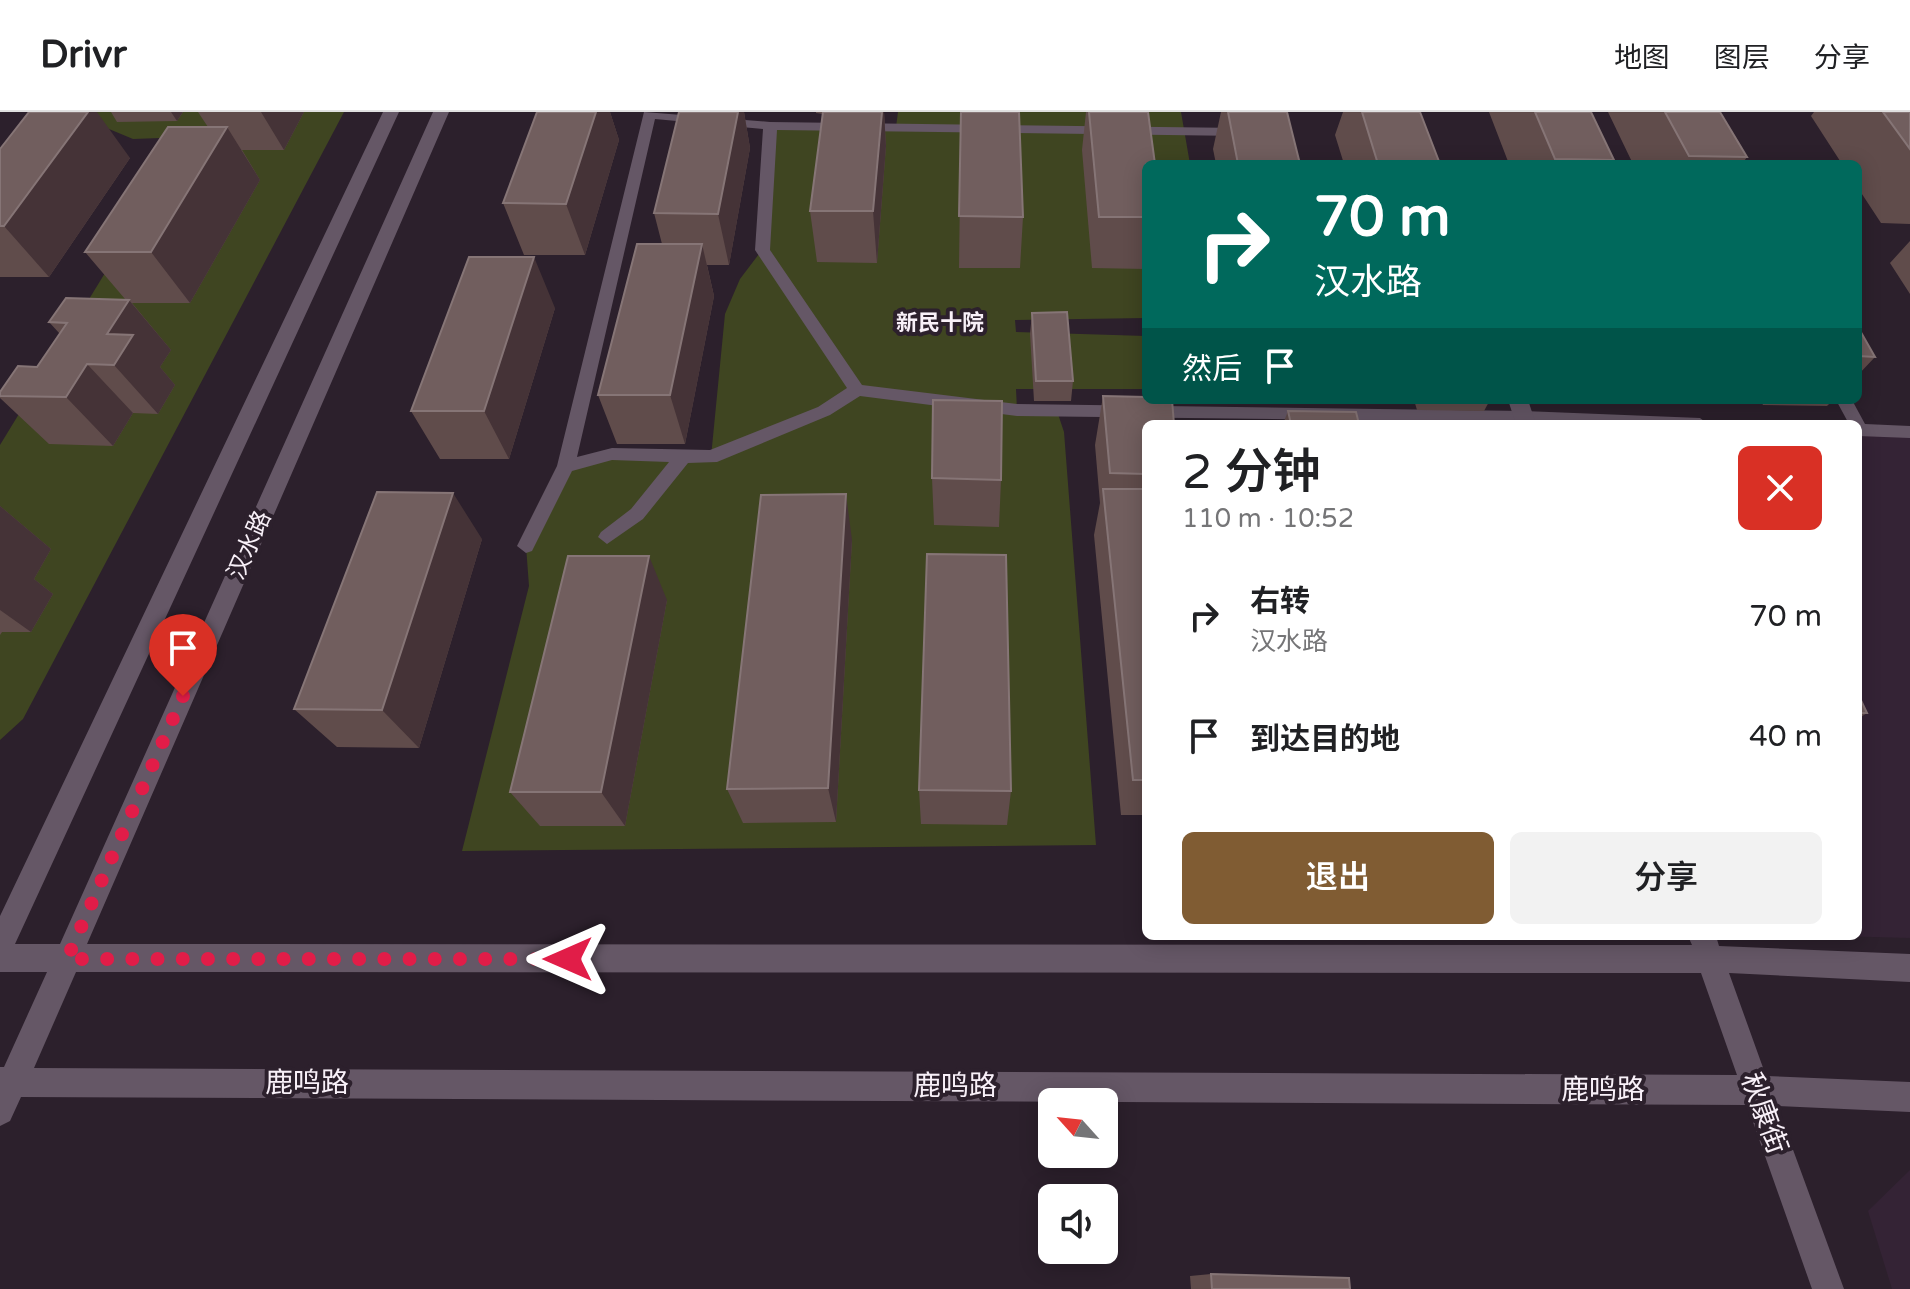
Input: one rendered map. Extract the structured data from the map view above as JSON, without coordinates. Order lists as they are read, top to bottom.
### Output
{
  "streets": {
    "main road": ["汉水路", "鹿鸣路", "秋康街"]
  },
  "crossings": [
    ["汉水路", "鹿鸣路"],
    ["鹿鸣路", "秋康街"]
  ],
  "districts": ["新民十院"],
  "north": "top left",
  "page": {
    "header": "Drivr",
    "nav": ["地图", "图层", "分享"],
    "turn": ["70 m", "汉水路"],
    "then": "然后",
    "heading": ["2 分钟", "110 m · 10:52"],
    "list": [
      {
        "name": "右转",
        "note": "汉水路",
        "value": "70 m"
      },
      {
        "name": "到达目的地",
        "value": "40 m"
      }
    ],
    "buttons": ["退出", "分享"]
  }
}
